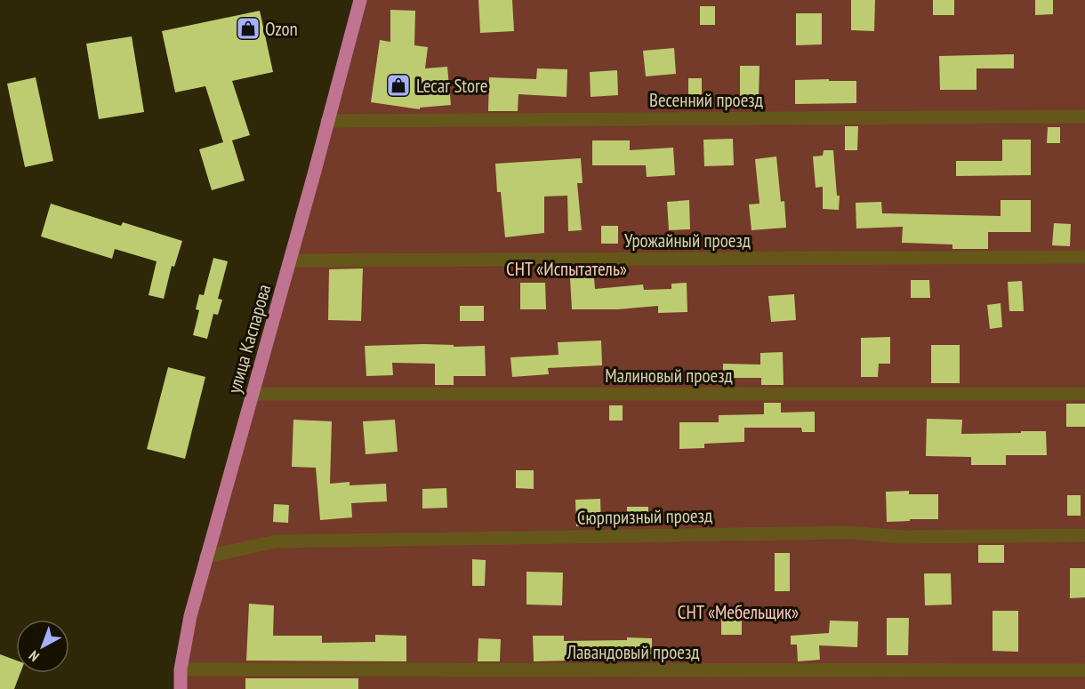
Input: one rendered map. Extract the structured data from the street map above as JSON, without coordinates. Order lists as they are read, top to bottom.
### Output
{
  "streets": {
    "main road": ["улица Каспарова"],
    "street": [
      "Весенний проезд",
      "Урожайный проезд",
      "Малиновый проезд",
      "Сюрпризный проезд",
      "Лавандовый проезд"
    ]
  },
  "crossings": [
    ["Весенний проезд", "улица Каспарова"],
    ["Урожайный проезд", "улица Каспарова"],
    ["улица Каспарова", "Малиновый проезд"],
    ["улица Каспарова", "Сюрпризный проезд"],
    ["улица Каспарова", "Лавандовый проезд"]
  ],
  "parks": ["СНТ «Испытатель»", "СНТ «Мебельщик»"],
  "places": {
    "shop": ["Ozon", "Lecar Store"]
  },
  "north": "bottom left"
}
